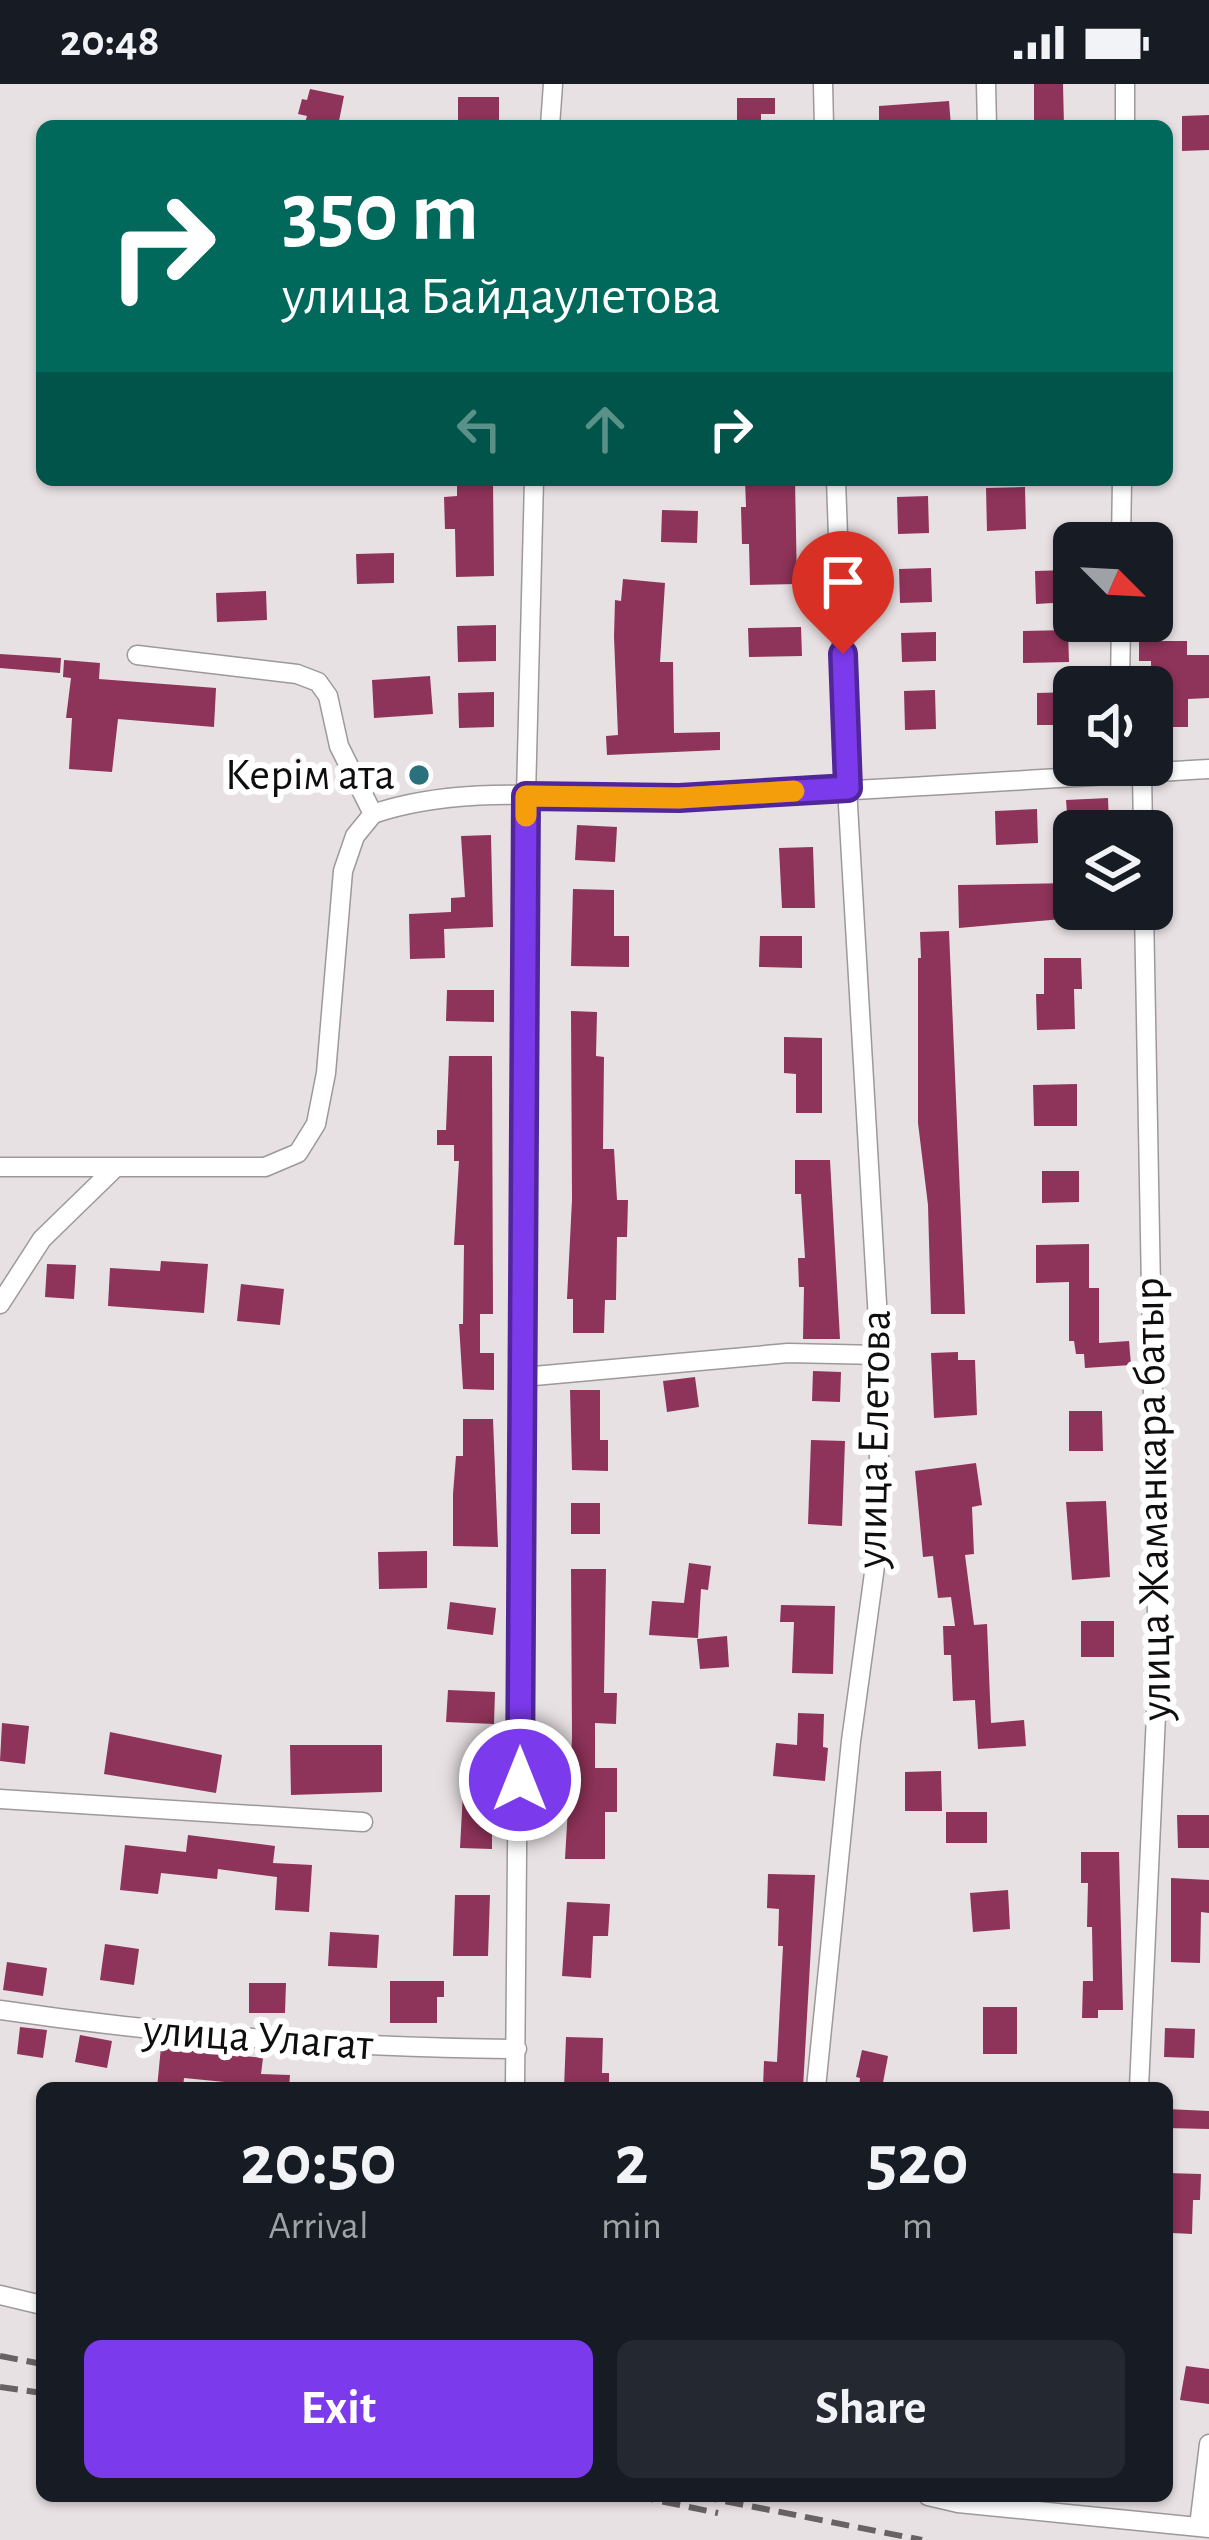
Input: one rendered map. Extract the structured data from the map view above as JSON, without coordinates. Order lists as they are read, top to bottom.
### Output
{
  "streets": {
    "street": ["улица Елетова", "улица Жаманкара батыр", "улица Улагат"]
  },
  "places": ["Керім ата"],
  "north": "bottom right",
  "page": {
    "status": "20:48",
    "turn": ["350 m", "улица Байдаулетова"],
    "eta": [
      "20:50",
      "Arrival",
      "2",
      "min",
      "520",
      "m"
    ],
    "buttons": ["Exit", "Share"]
  }
}
